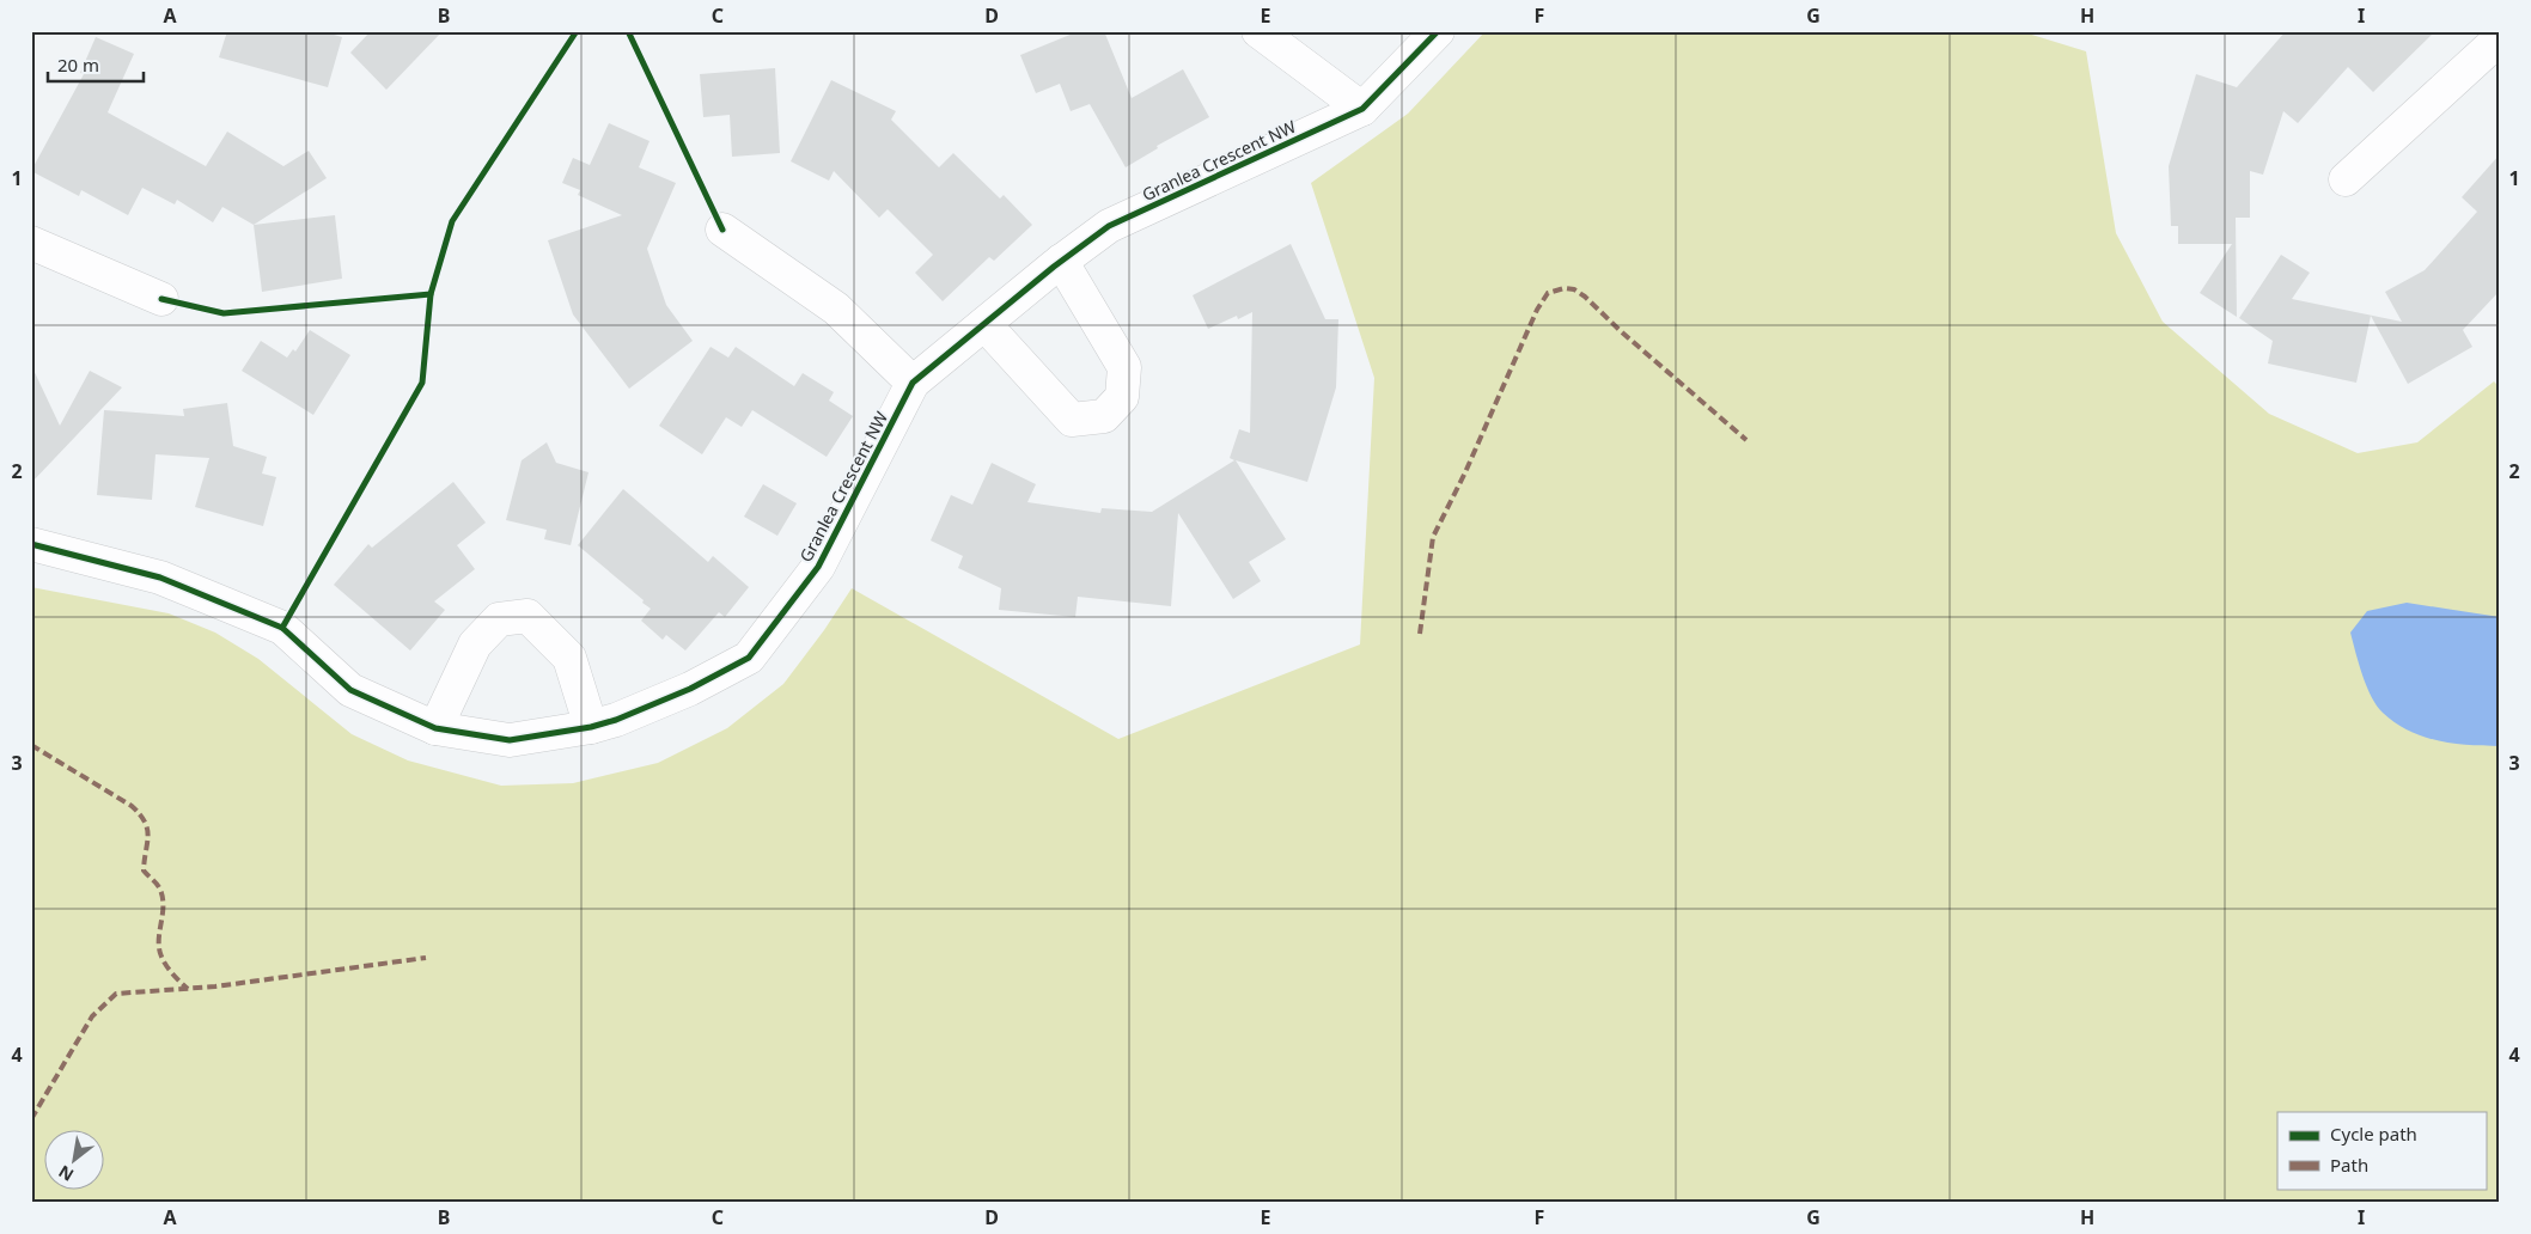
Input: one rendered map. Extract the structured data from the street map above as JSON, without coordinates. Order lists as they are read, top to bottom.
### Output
{
  "streets": {
    "street": ["Granlea Crescent NW"]
  },
  "legend": ["Cycle path", "Path"],
  "scale_bar": "20 m",
  "north": "bottom left",
  "grid": {
    "columns": [
      "A",
      "B",
      "C",
      "D",
      "E",
      "F",
      "G",
      "H",
      "I"
    ],
    "rows": [
      "1",
      "2",
      "3",
      "4"
    ]
  }
}
